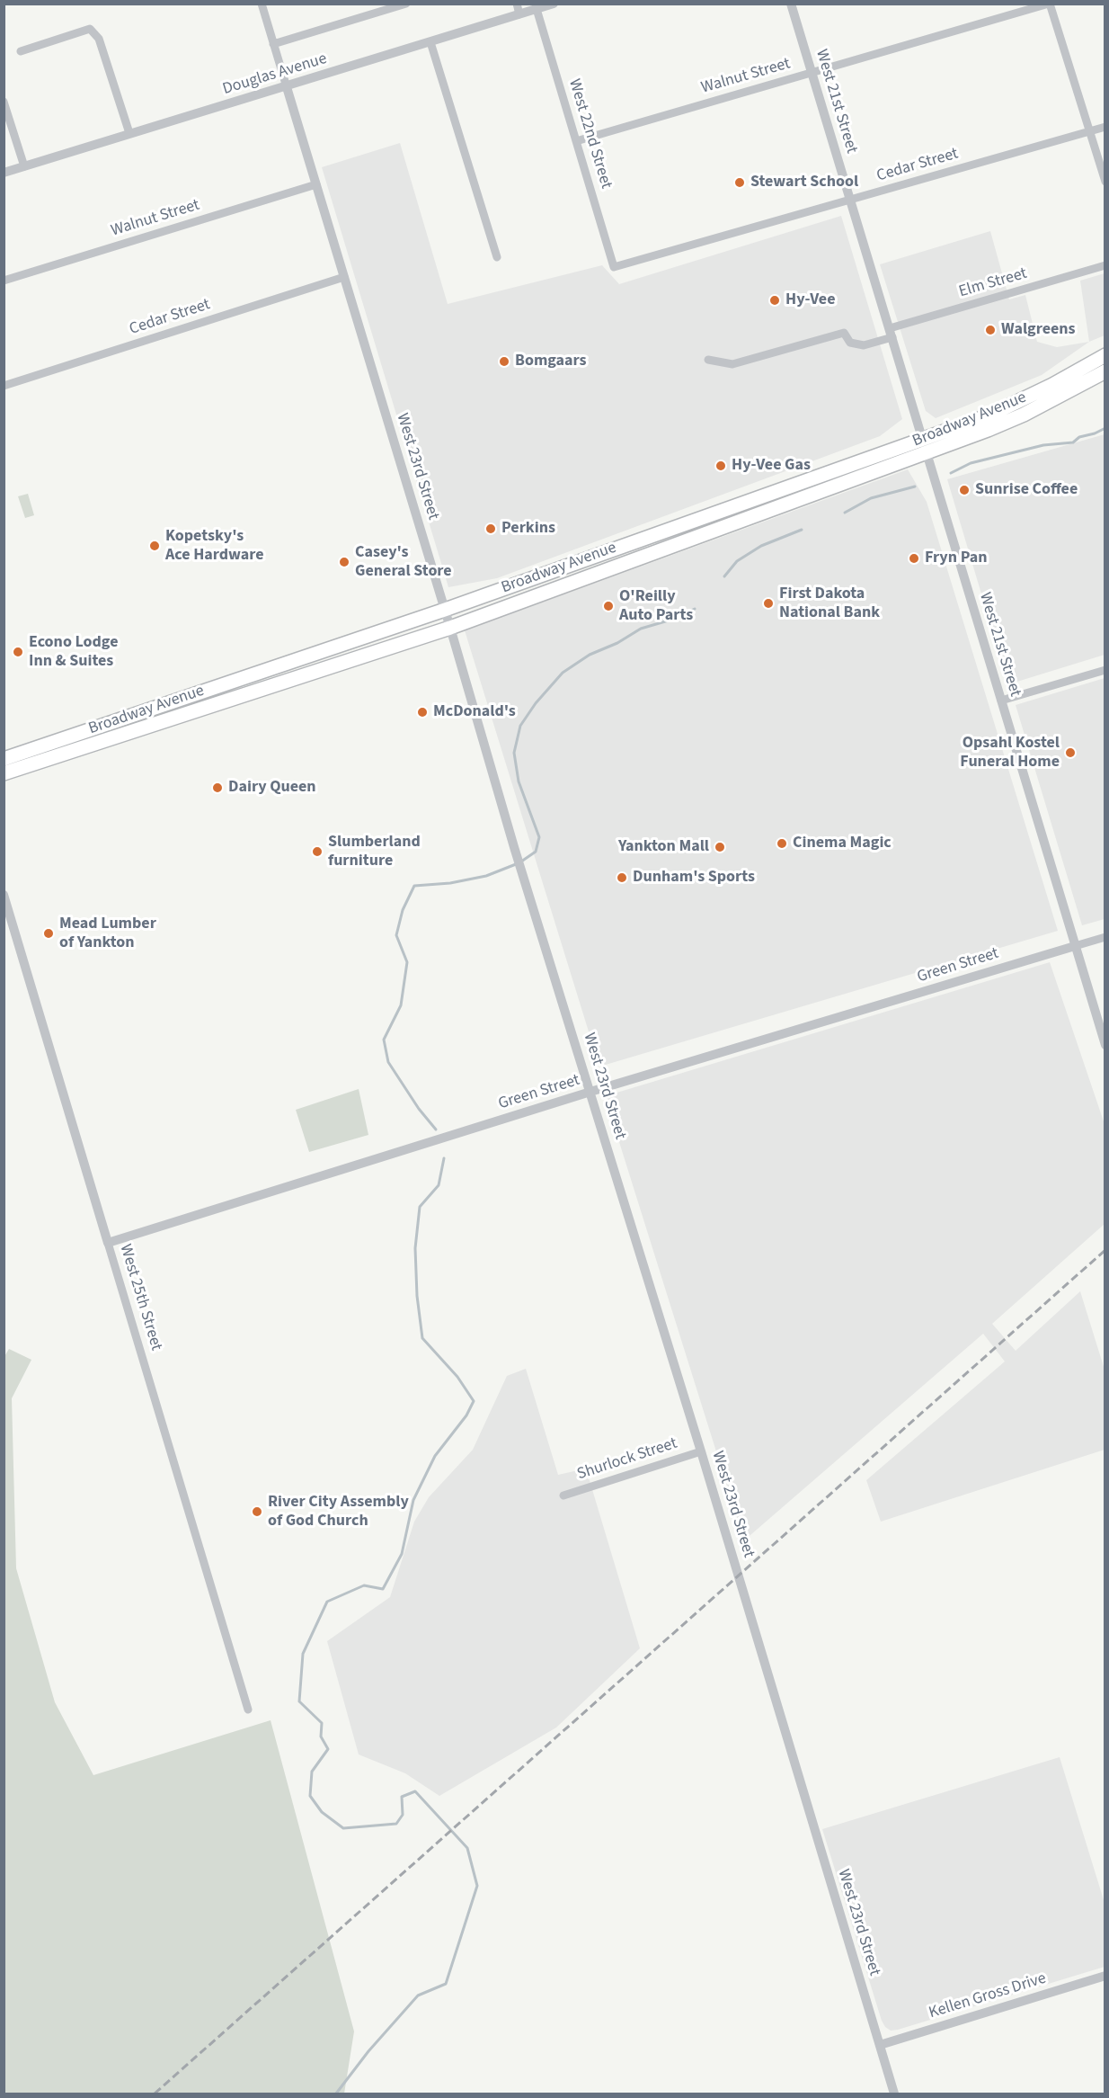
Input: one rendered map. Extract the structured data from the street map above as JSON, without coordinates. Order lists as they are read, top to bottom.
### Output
{
  "streets": {
    "highway": ["Broadway Avenue"],
    "street": [
      "Douglas Avenue",
      "Walnut Street",
      "West 21st Street",
      "West 22nd Street",
      "Cedar Street",
      "Elm Street",
      "West 23rd Street",
      "Green Street",
      "West 25th Street",
      "Shurlock Street",
      "Kellen Gross Drive"
    ]
  },
  "crossings": [
    ["Douglas Avenue", "West 22nd Street"],
    ["Douglas Avenue", "West 23rd Street"],
    ["Walnut Street", "West 21st Street"],
    ["Walnut Street", "West 22nd Street"],
    ["Walnut Street", "West 23rd Street"],
    ["West 21st Street", "Cedar Street"],
    ["West 21st Street", "Elm Street"],
    ["West 21st Street", "Broadway Avenue"],
    ["West 21st Street", "Green Street"],
    ["West 22nd Street", "Cedar Street"],
    ["Cedar Street", "West 23rd Street"],
    ["Broadway Avenue", "West 23rd Street"],
    ["West 23rd Street", "Green Street"],
    ["West 23rd Street", "Shurlock Street"],
    ["West 23rd Street", "Kellen Gross Drive"],
    ["Green Street", "West 25th Street"]
  ],
  "places": [
    "Stewart School",
    "Hy-Vee",
    "Walgreens",
    "Bomgaars",
    "Hy-Vee Gas",
    "Sunrise Coffee",
    "Perkins",
    "Kopetsky's Ace Hardware",
    "Fryn Pan",
    "Casey's General Store",
    "First Dakota National Bank",
    "O'Reilly Auto Parts",
    "Econo Lodge Inn & Suites",
    "McDonald's",
    "Opsahl Kostel Funeral Home",
    "Dairy Queen",
    "Cinema Magic",
    "Yankton Mall",
    "Slumberland furniture",
    "Dunham's Sports",
    "Mead Lumber of Yankton",
    "River City Assembly of God Church"
  ]
}
